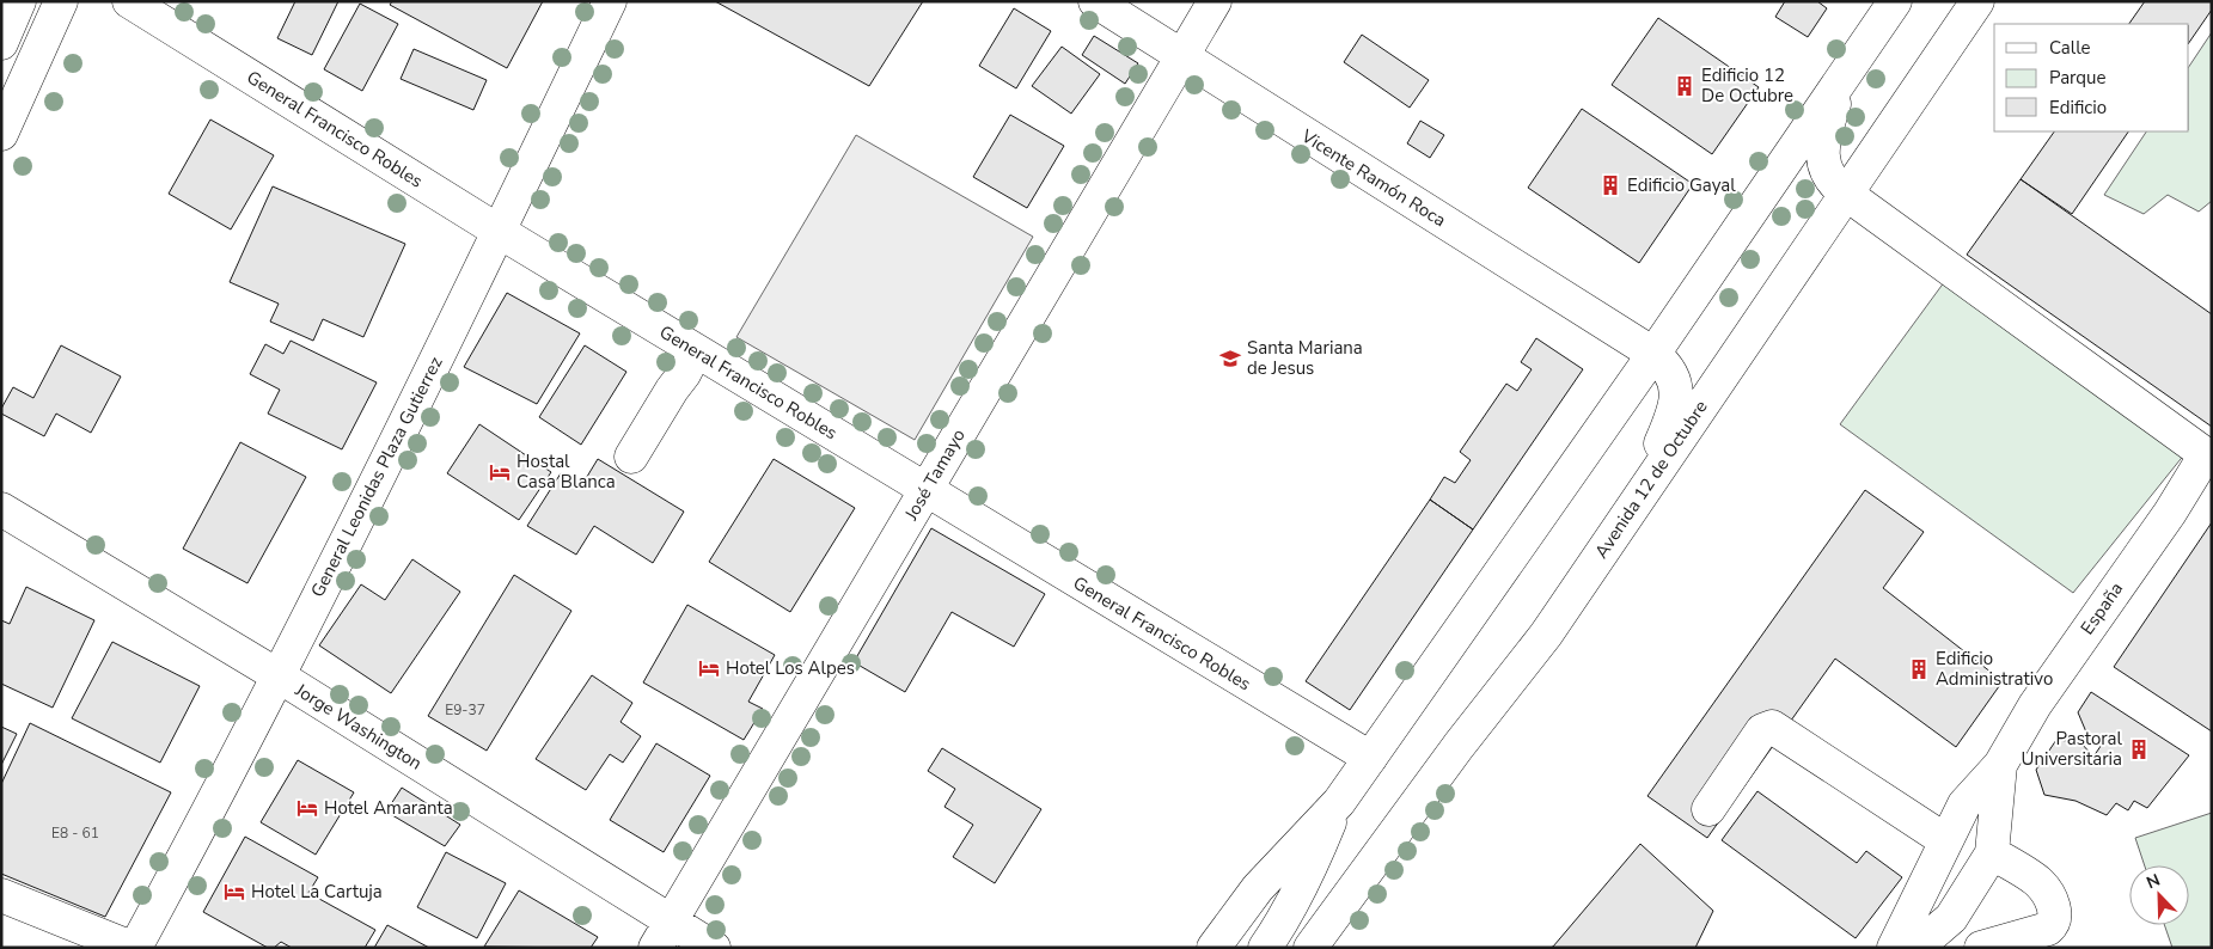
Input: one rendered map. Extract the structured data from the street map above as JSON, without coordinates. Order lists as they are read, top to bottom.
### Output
{
  "streets": {
    "street": [
      "General Francisco Robles",
      "Vicente Ramón Roca",
      "José Tamayo",
      "General Leonidas Plaza Gutierrez",
      "Avenida 12 de Octubre",
      "España",
      "Jorge Washington"
    ]
  },
  "crossings": [
    ["General Francisco Robles", "José Tamayo"],
    ["General Francisco Robles", "General Leonidas Plaza Gutierrez"],
    ["Vicente Ramón Roca", "José Tamayo"],
    ["Vicente Ramón Roca", "Avenida 12 de Octubre"],
    ["José Tamayo", "Jorge Washington"],
    ["General Leonidas Plaza Gutierrez", "Jorge Washington"]
  ],
  "places": {
    "building": [
      "Edificio 12 De Octubre",
      "Edificio Gayal",
      "Edificio Administrativo",
      "Pastoral Universitaria"
    ],
    "school or university": ["Santa Mariana de Jesus"],
    "hotel": [
      "Hostal Casa Blanca",
      "Hotel Los Alpes",
      "Hotel Amaranta",
      "Hotel La Cartuja"
    ]
  },
  "house_numbers": ["E9-37", "E8 - 61"],
  "legend": ["Calle", "Parque", "Edificio"],
  "north": "top left"
}
